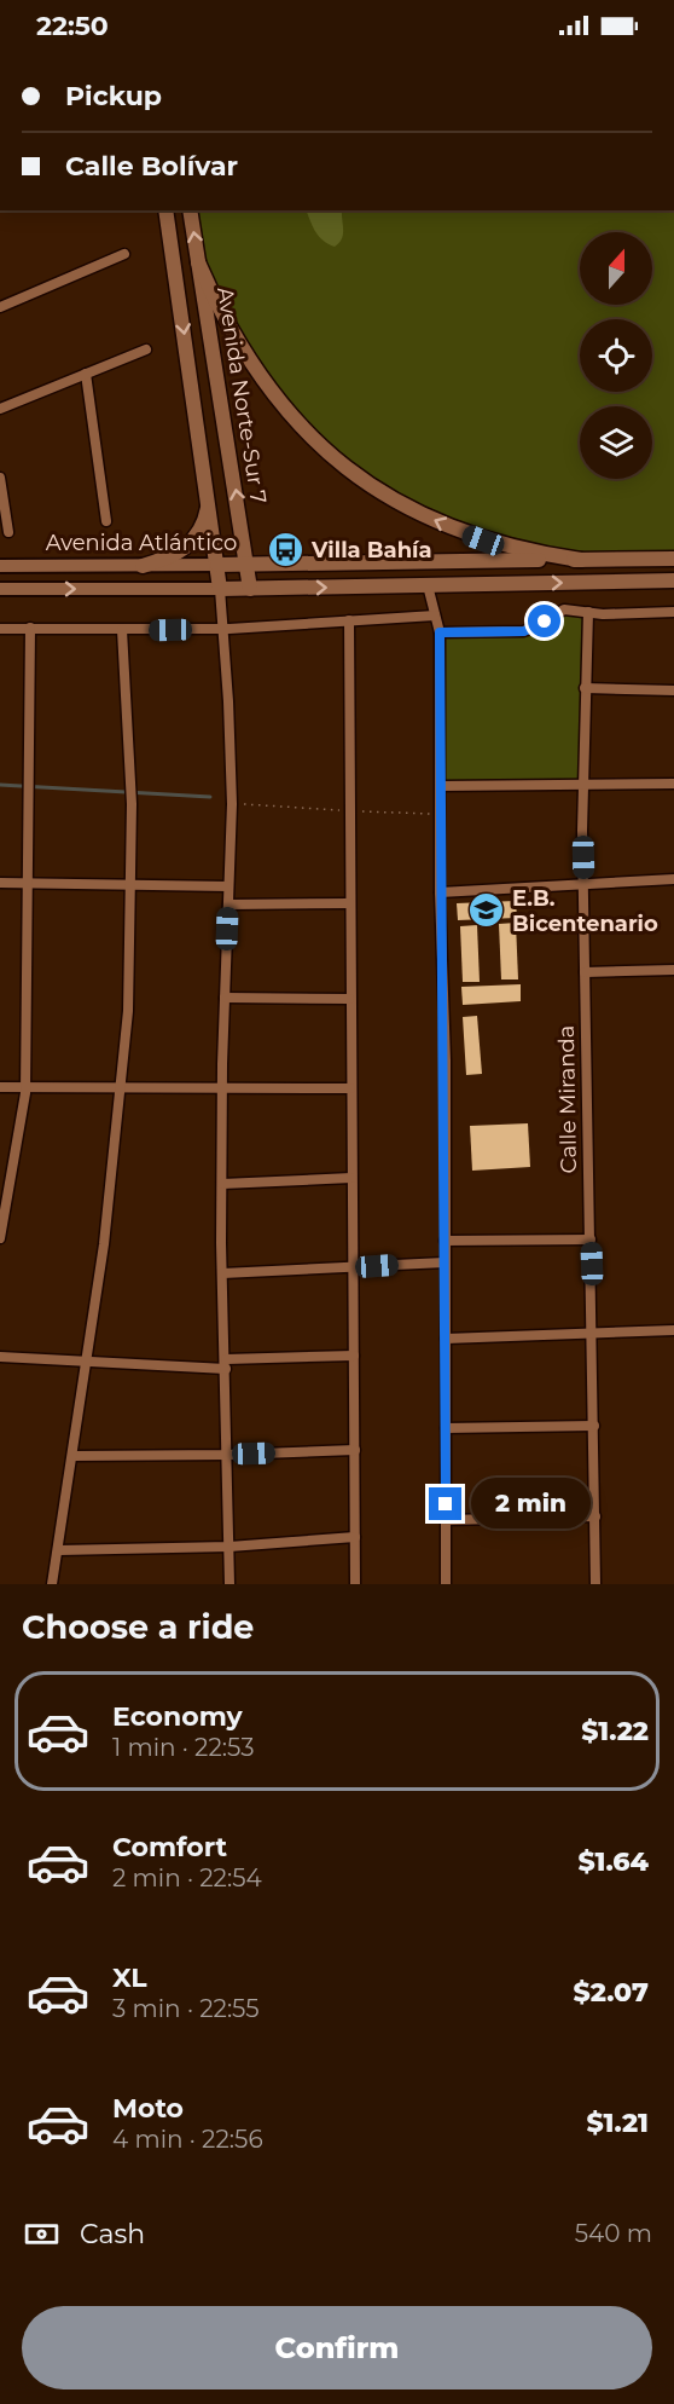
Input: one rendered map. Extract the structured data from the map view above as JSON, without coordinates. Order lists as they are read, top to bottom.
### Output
{
  "streets": {
    "main road": ["Avenida Norte-Sur 7", "Avenida Atlántico"],
    "street": ["Calle Miranda"]
  },
  "crossings": [
    ["Avenida Norte-Sur 7", "Avenida Atlántico"]
  ],
  "places": {
    "bus stop": ["Villa Bahía"],
    "school or university": ["E.B. Bicentenario"]
  },
  "north": "top",
  "page": {
    "status": "22:50",
    "banner": ["Pickup", "Calle Bolívar"],
    "bubble": "2 min",
    "heading": "Choose a ride",
    "list": [
      {
        "name": "Economy",
        "note": "1 min · 22:53",
        "value": "$1.22"
      },
      {
        "name": "Comfort",
        "note": "2 min · 22:54",
        "value": "$1.64"
      },
      {
        "name": "XL",
        "note": "3 min · 22:55",
        "value": "$2.07"
      },
      {
        "name": "Moto",
        "note": "4 min · 22:56",
        "value": "$1.21"
      }
    ],
    "pay": ["Cash", "540 m"],
    "buttons": "Confirm"
  }
}
